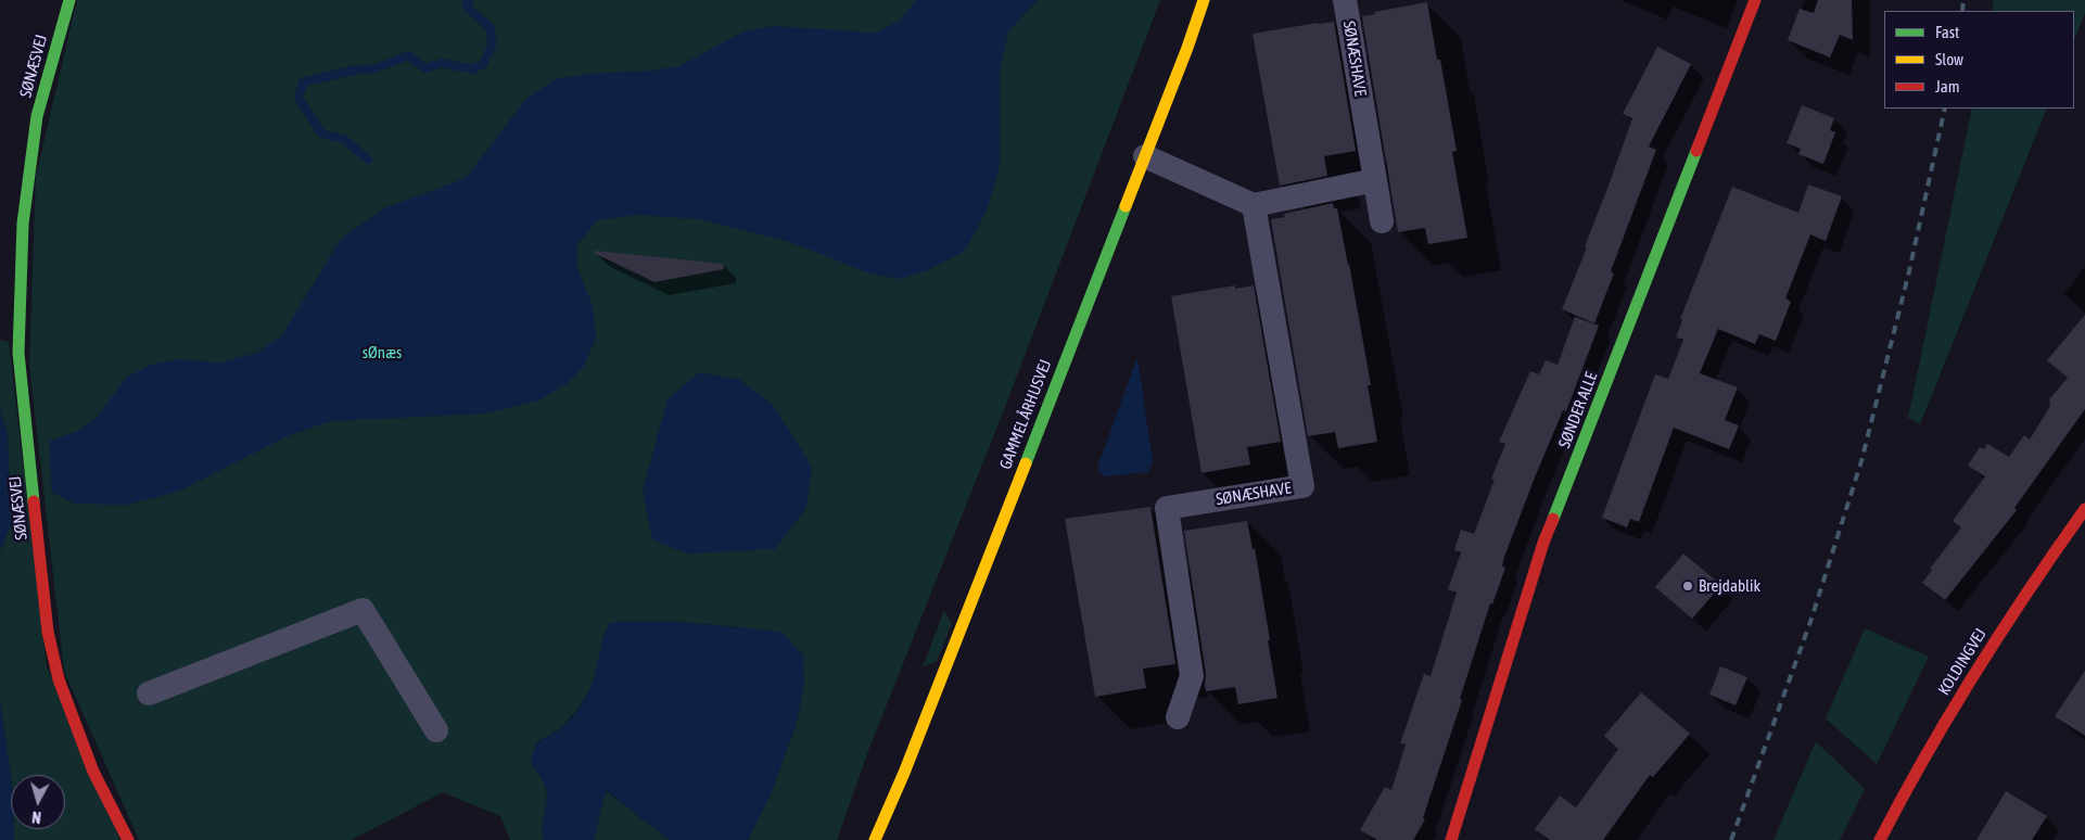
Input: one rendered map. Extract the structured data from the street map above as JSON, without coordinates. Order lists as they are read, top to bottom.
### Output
{
  "streets": {
    "street": [
      "SØNÆSHAVE",
      "SØNÆSVEJ",
      "SØNDER ALLE",
      "GAMMEL ÅRHUSVEJ",
      "KOLDINGVEJ"
    ]
  },
  "parks": ["sØnæs"],
  "places": ["Brejdablik"],
  "legend": ["Fast", "Slow", "Jam"],
  "north": "bottom"
}
